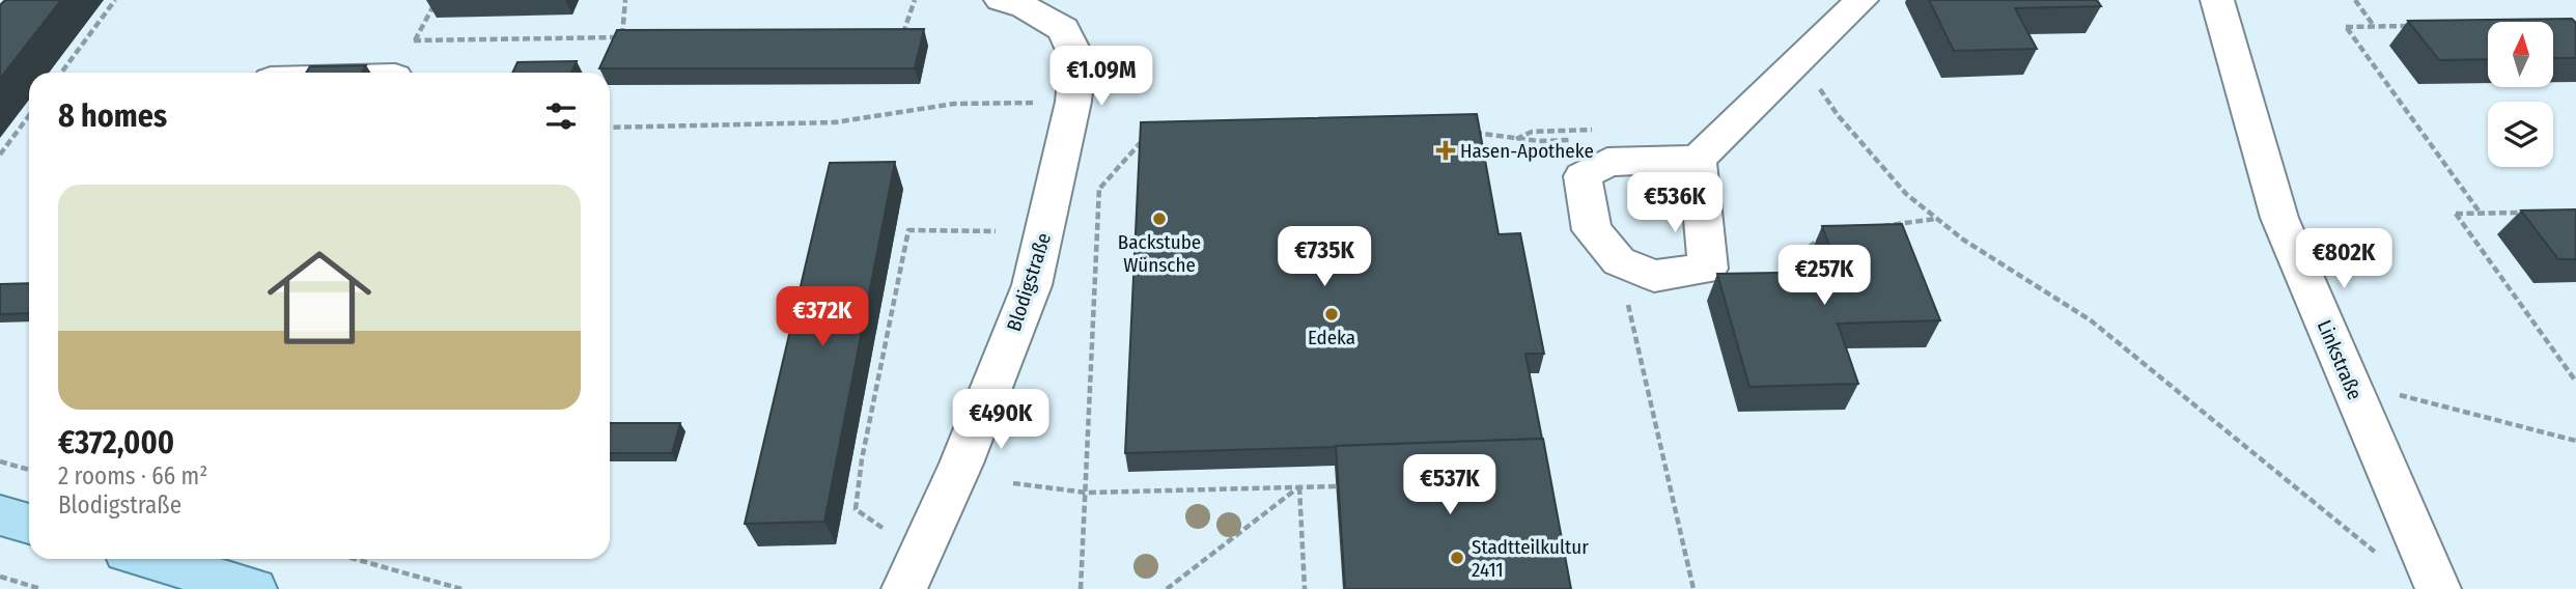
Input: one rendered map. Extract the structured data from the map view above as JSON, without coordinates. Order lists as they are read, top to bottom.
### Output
{
  "streets": {
    "street": ["Blodigstraße", "Linkstraße"]
  },
  "places": {
    "health": ["Hasen-Apotheke"],
    "other": ["Backstube Wünsche", "Edeka", "Stadtteilkultur 2411"]
  },
  "north": "top",
  "page": {
    "price": [
      "€1.09M",
      "€536K",
      "€735K",
      "€802K",
      "€257K",
      "€372K",
      "€490K",
      "€537K"
    ],
    "heading": "8 homes",
    "list": [
      {
        "name": "€372,000",
        "note": "2 rooms · 66 m² · Blodigstraße"
      }
    ]
  }
}
